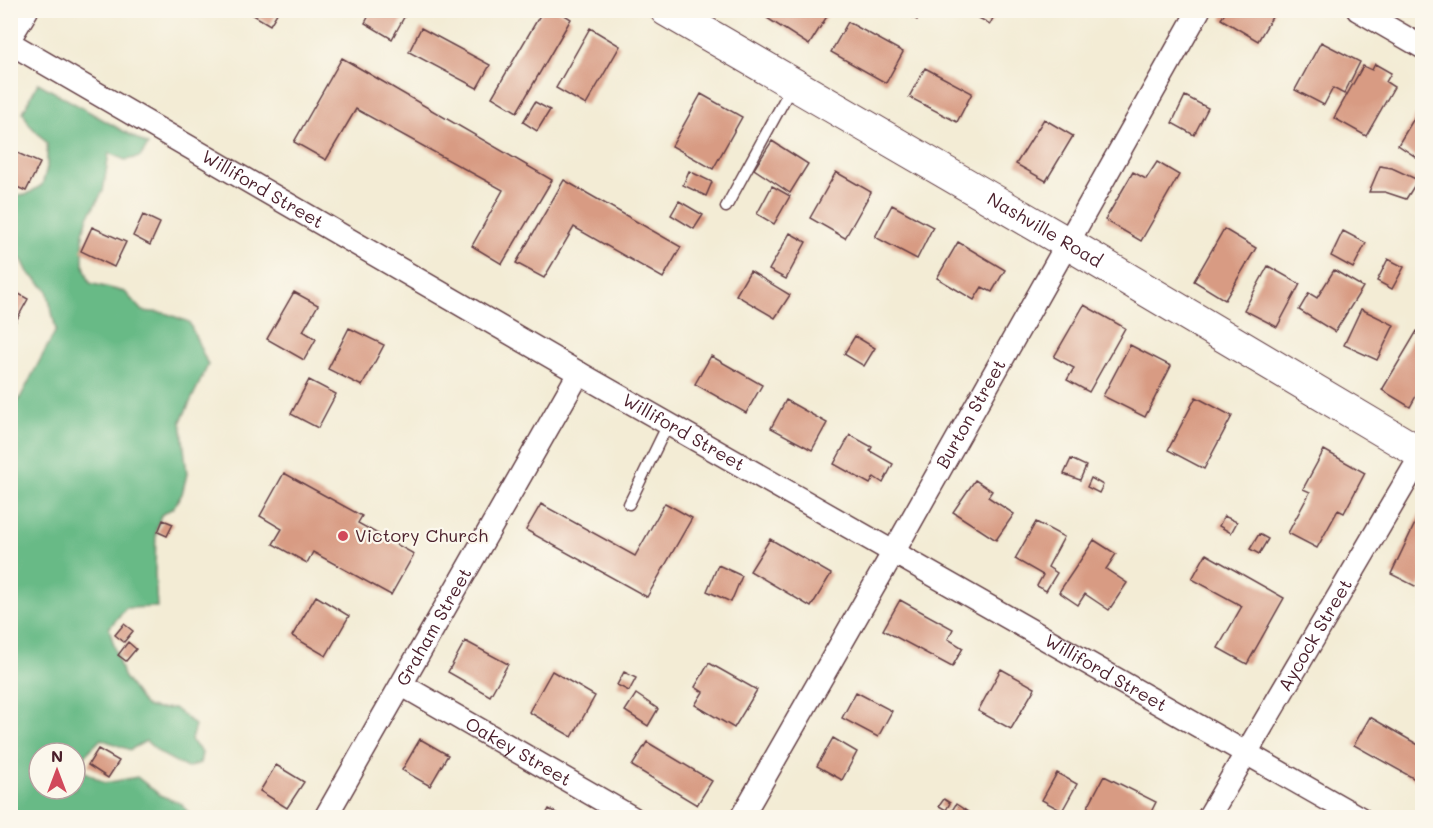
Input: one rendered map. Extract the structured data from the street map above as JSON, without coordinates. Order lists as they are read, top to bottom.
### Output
{
  "streets": {
    "main road": ["Nashville Road"],
    "street": [
      "Williford Street",
      "Burton Street",
      "Graham Street",
      "Aycock Street",
      "Oakey Street"
    ]
  },
  "crossings": [
    ["Williford Street", "Burton Street"],
    ["Williford Street", "Graham Street"],
    ["Williford Street", "Aycock Street"],
    ["Nashville Road", "Burton Street"],
    ["Nashville Road", "Aycock Street"],
    ["Graham Street", "Oakey Street"]
  ],
  "places": ["Victory Church"],
  "north": "top"
}
